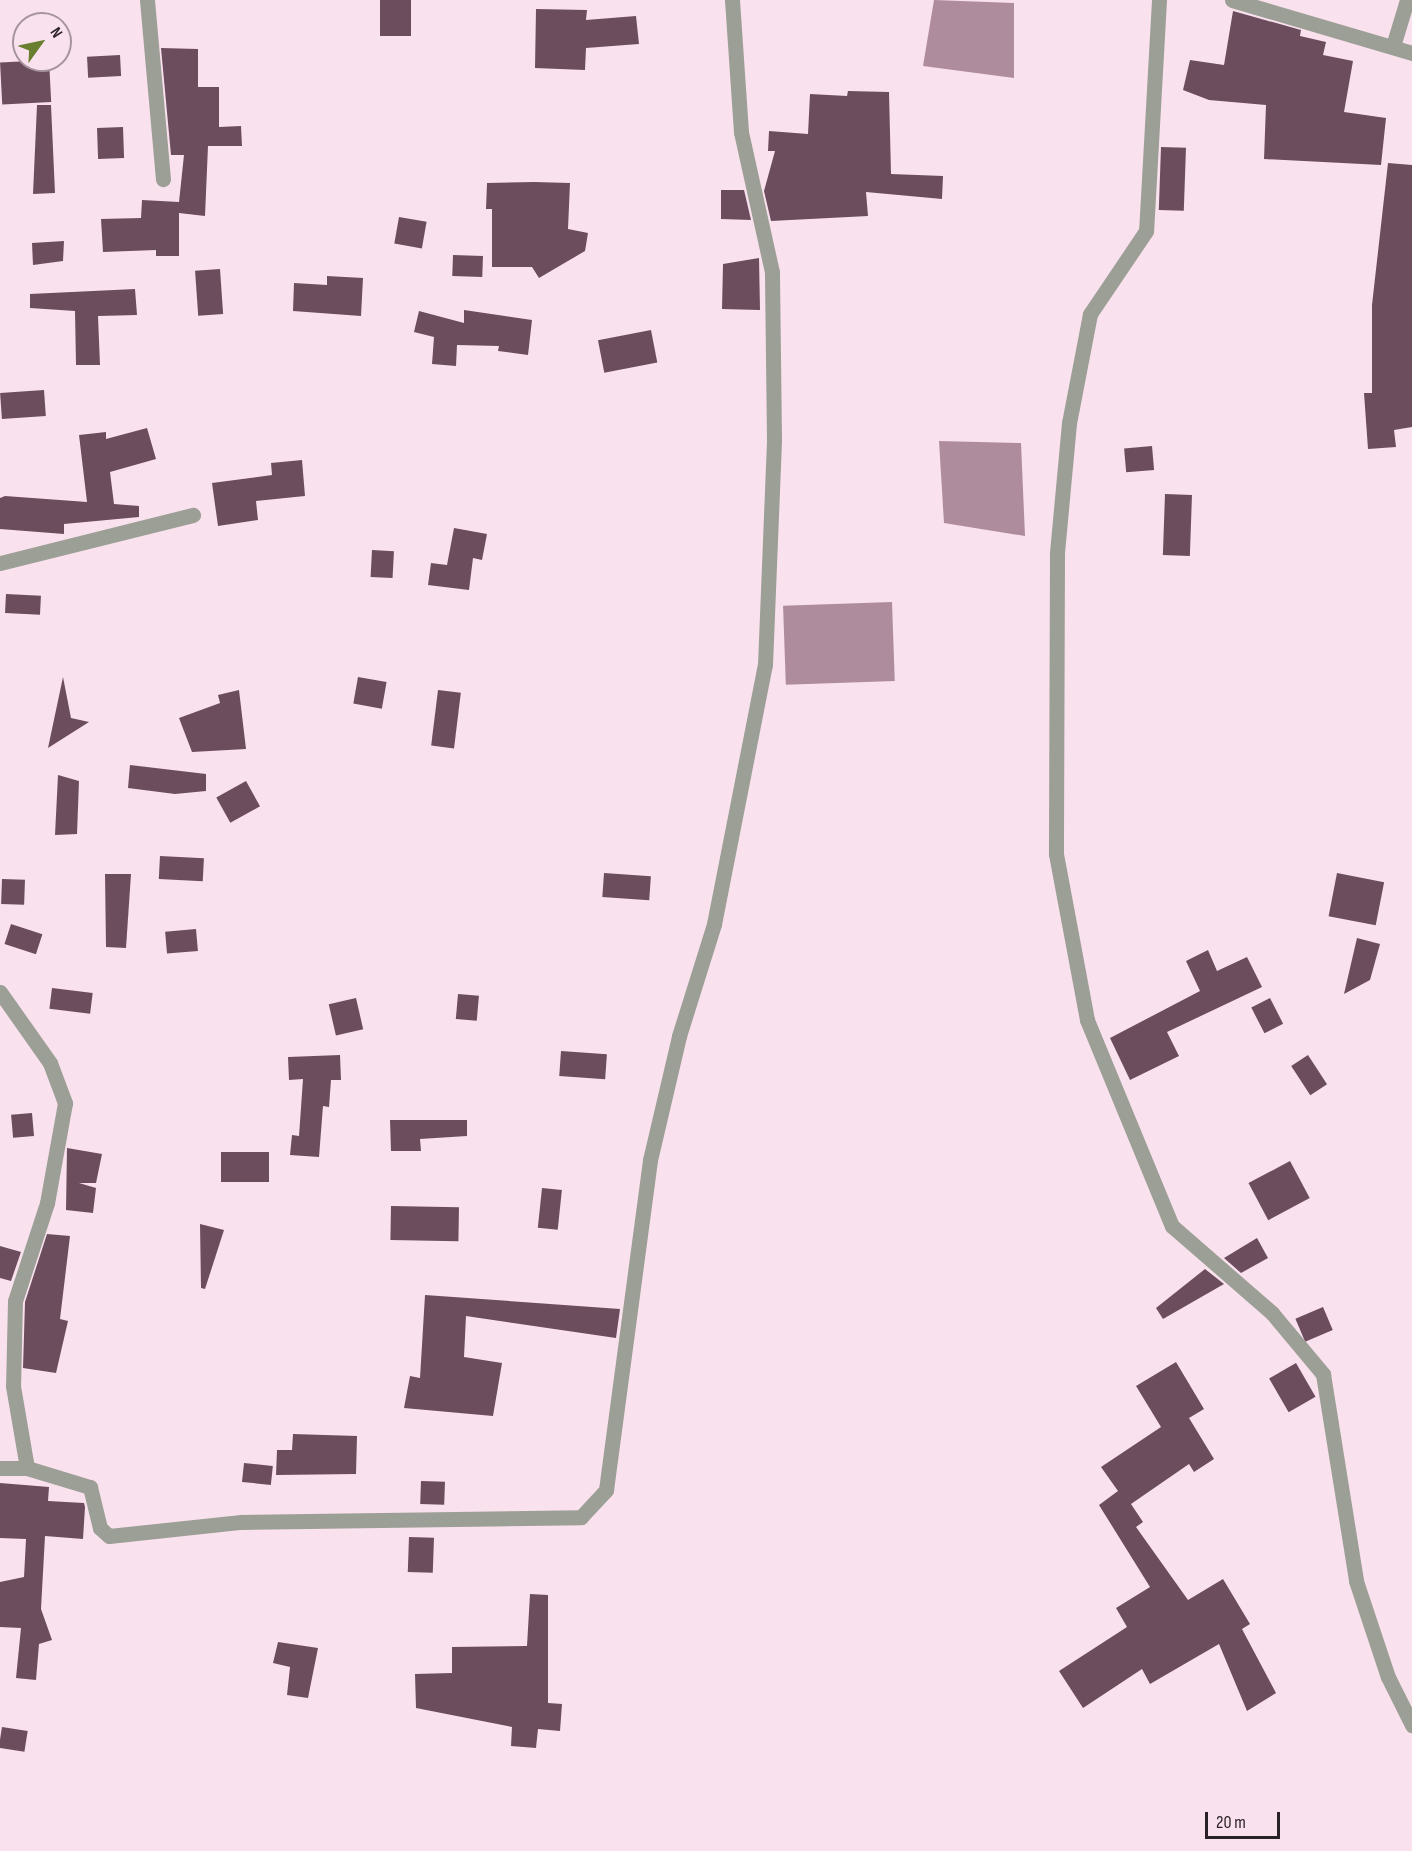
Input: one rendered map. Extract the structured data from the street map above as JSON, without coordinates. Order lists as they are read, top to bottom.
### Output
{
  "scale_bar": "20 m",
  "north": "top right"
}
